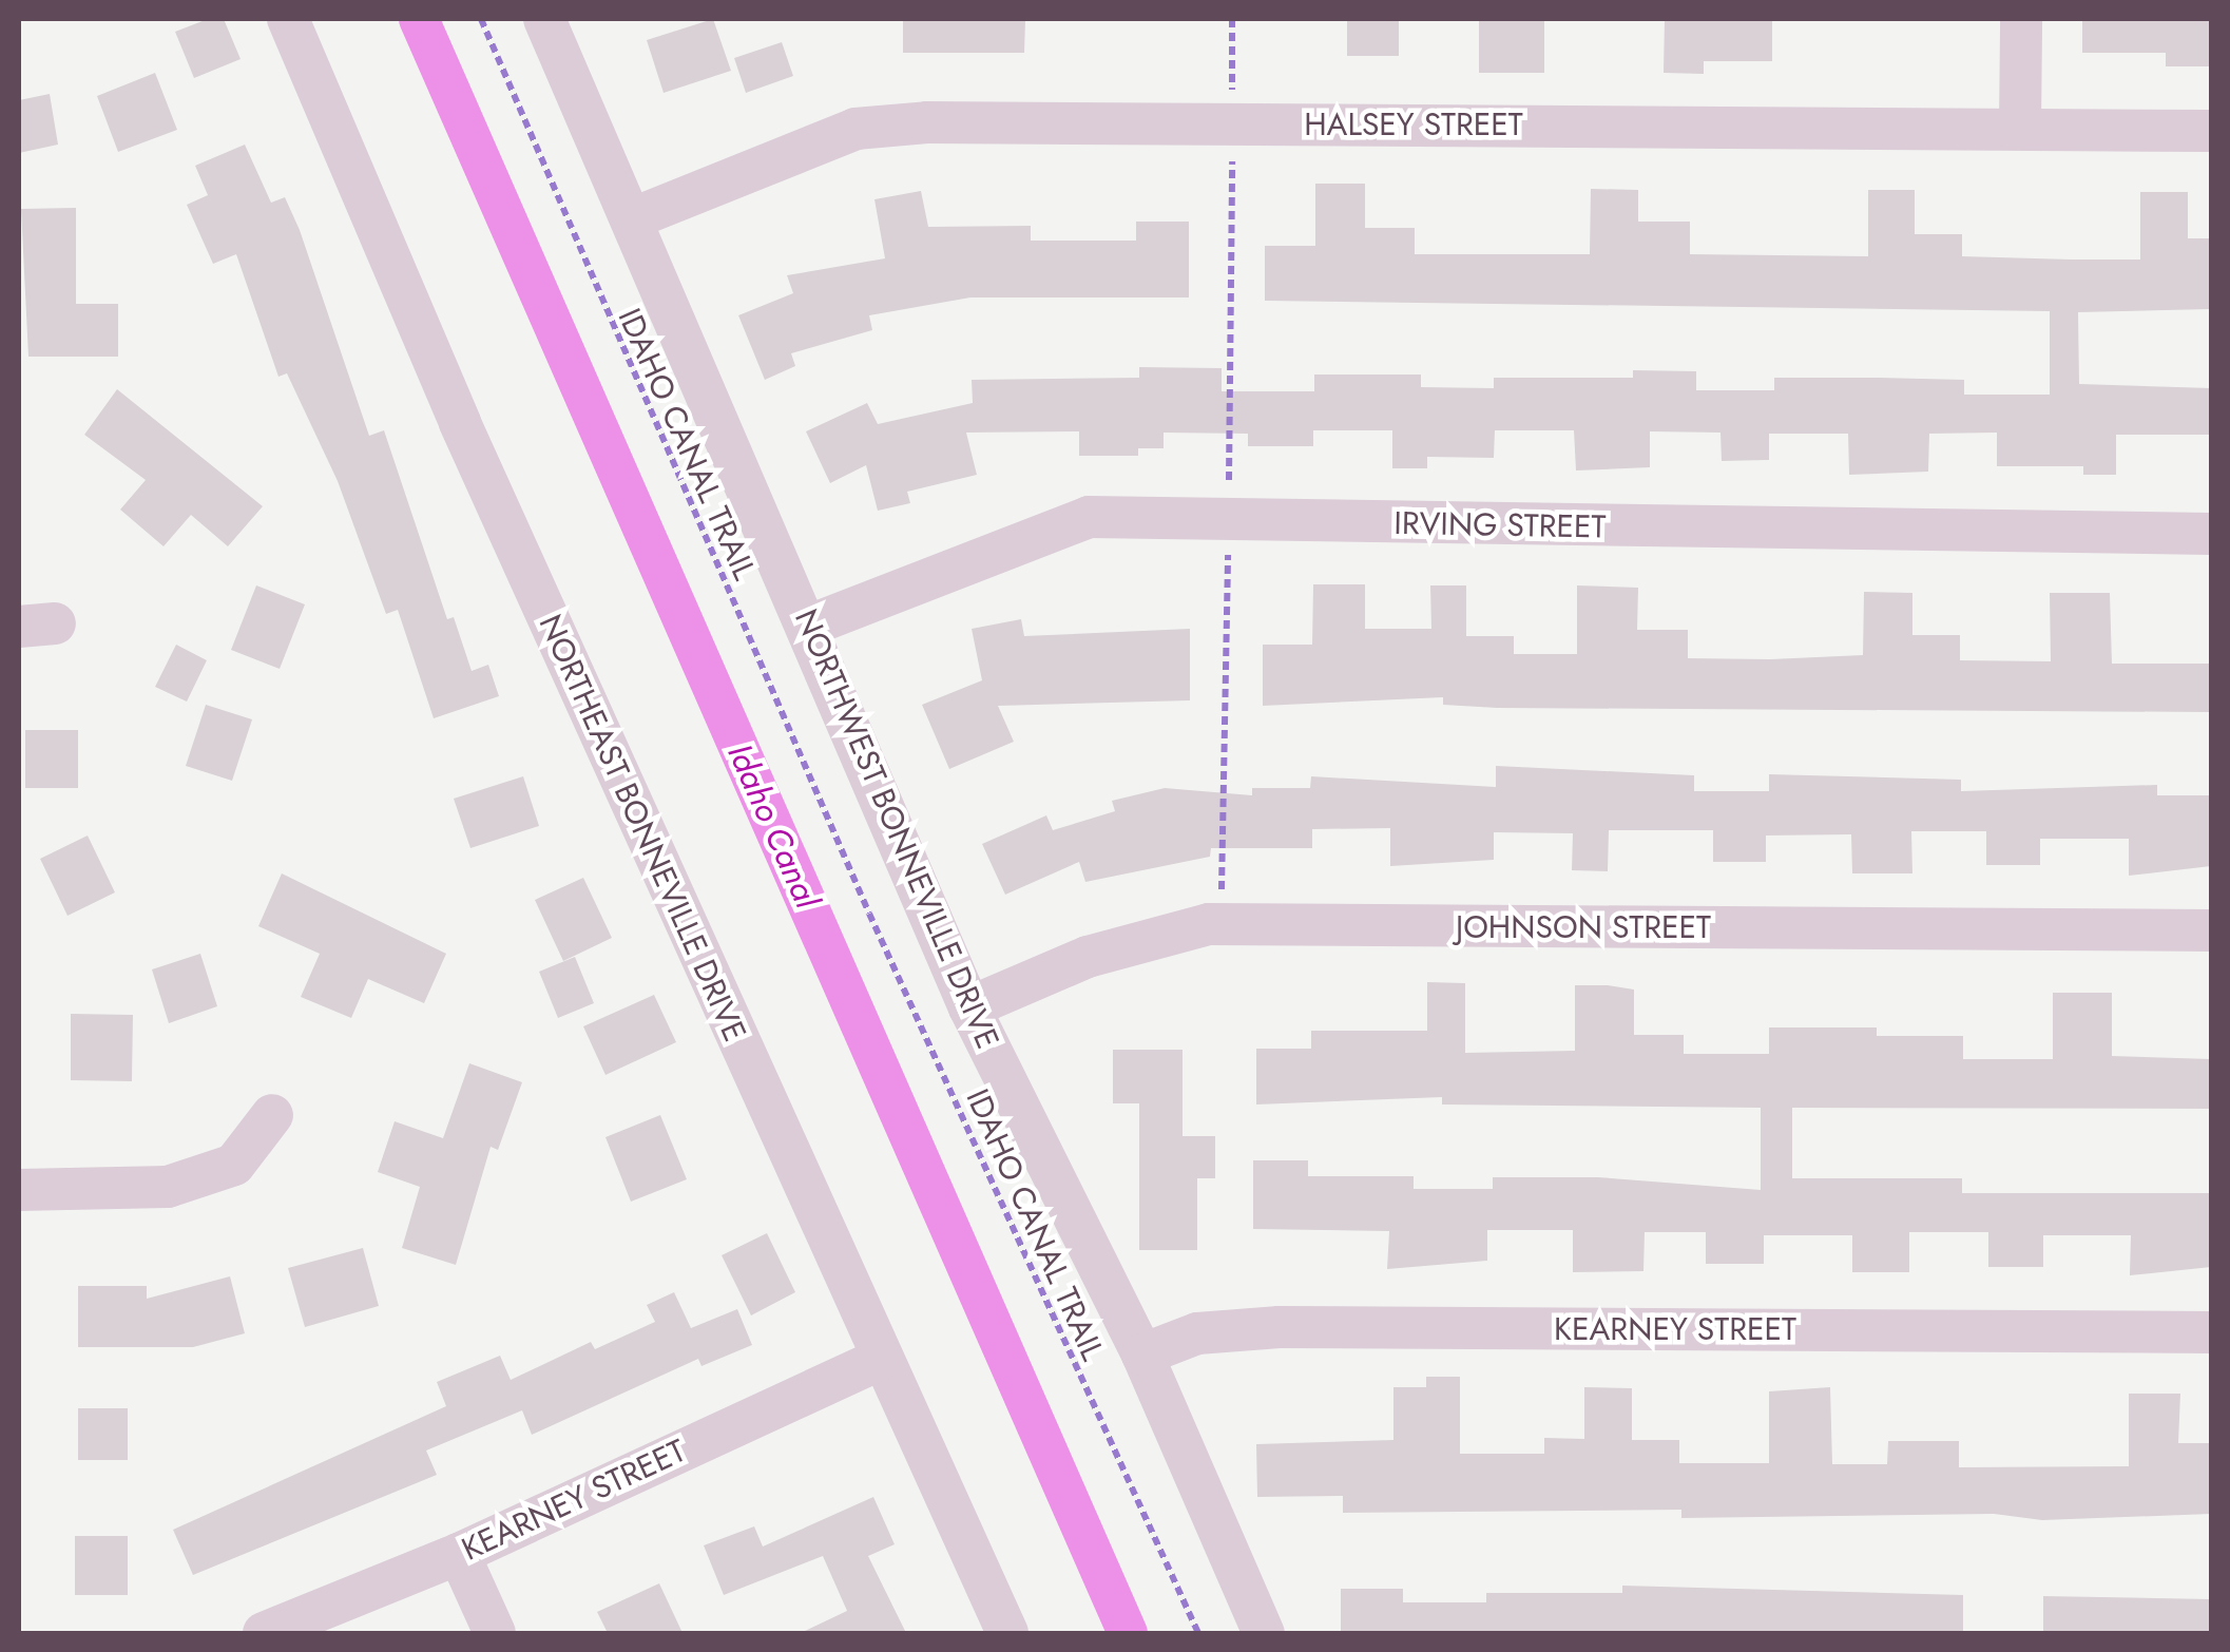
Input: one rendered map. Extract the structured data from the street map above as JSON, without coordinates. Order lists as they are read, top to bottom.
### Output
{
  "streets": {
    "street": [
      "HALSEY STREET",
      "IRVING STREET",
      "NORTHEAST BONNEVILLE DRIVE",
      "NORTHWEST BONNEVILLE DRIVE",
      "JOHNSON STREET",
      "KEARNEY STREET"
    ],
    "path": ["IDAHO CANAL TRAIL"]
  },
  "crossings": [
    ["HALSEY STREET", "NORTHWEST BONNEVILLE DRIVE"],
    ["IRVING STREET", "NORTHWEST BONNEVILLE DRIVE"],
    ["NORTHEAST BONNEVILLE DRIVE", "KEARNEY STREET"],
    ["NORTHWEST BONNEVILLE DRIVE", "JOHNSON STREET"],
    ["NORTHWEST BONNEVILLE DRIVE", "KEARNEY STREET"]
  ],
  "water": ["Idaho Canal"]
}
